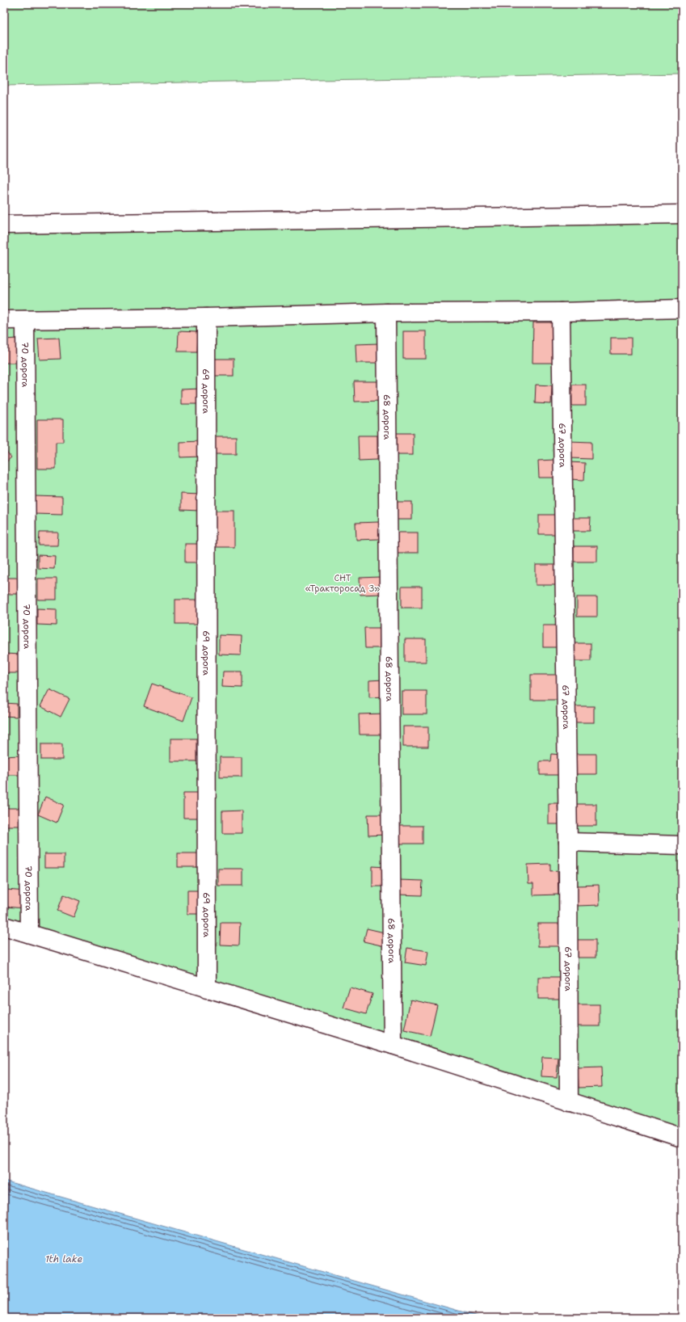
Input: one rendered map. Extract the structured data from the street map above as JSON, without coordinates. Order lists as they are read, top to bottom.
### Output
{
  "streets": {
    "street": [
      "70 дорога",
      "69 дорога",
      "68 дорога",
      "67 дорога"
    ]
  },
  "water": ["1th lake"],
  "parks": ["СНТ «Тракторосад 3»"]
}
